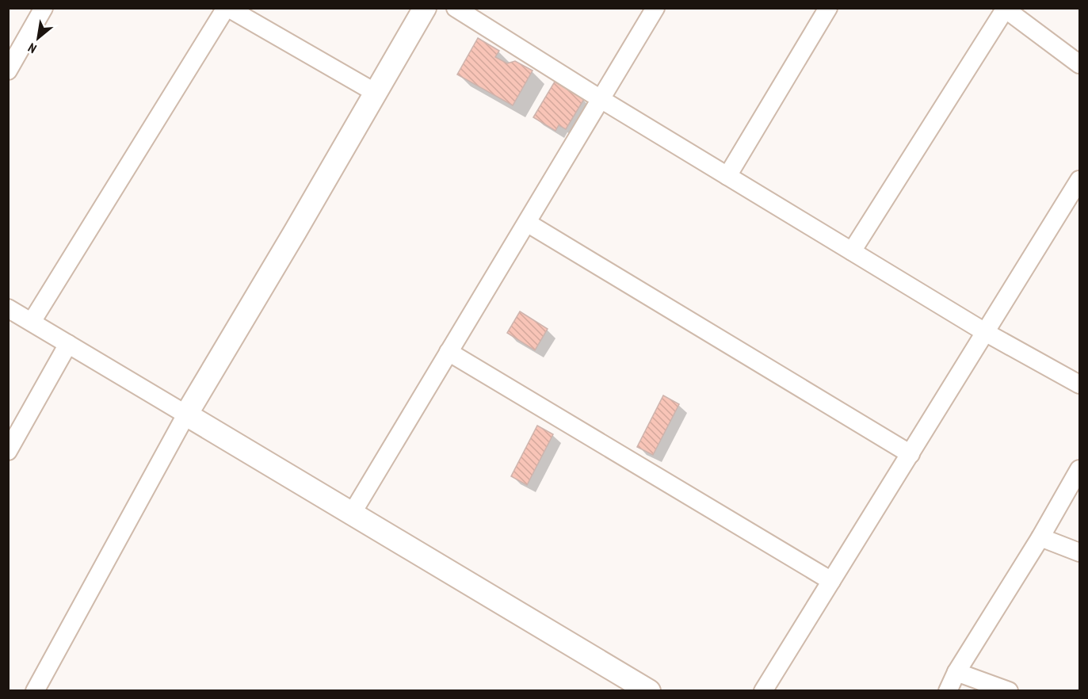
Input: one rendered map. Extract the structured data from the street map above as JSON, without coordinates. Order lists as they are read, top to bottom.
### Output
{
  "north": "bottom left"
}
